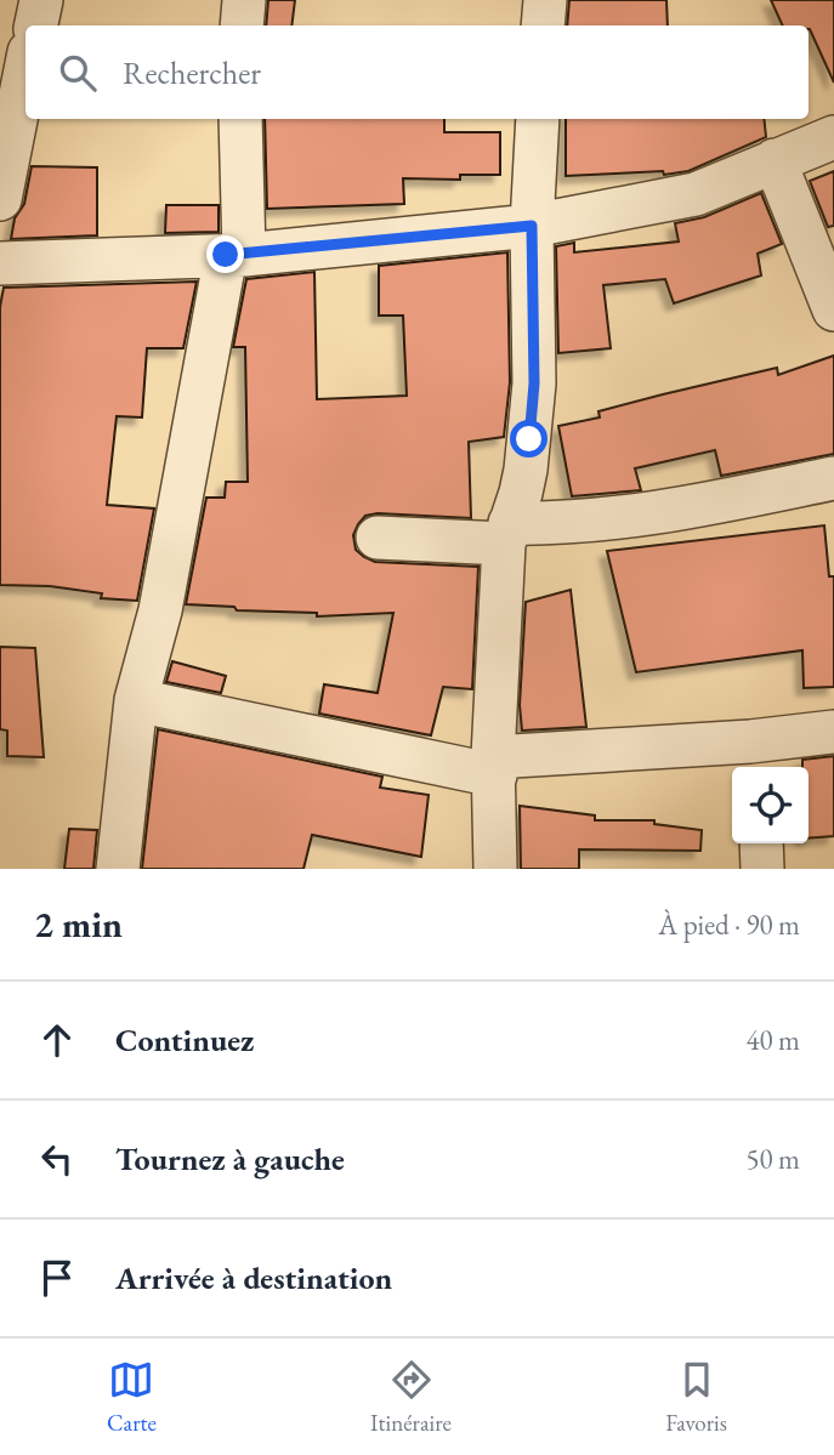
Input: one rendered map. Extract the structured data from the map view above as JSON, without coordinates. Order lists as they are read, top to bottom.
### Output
{
  "page": {
    "search": "Rechercher",
    "heading": ["2 min", "À pied · 90 m"],
    "list": [
      ["Continuez", "40 m"],
      ["Tournez à gauche", "50 m"],
      "Arrivée à destination"
    ],
    "nav": ["Carte", "Itinéraire", "Favoris"]
  }
}
